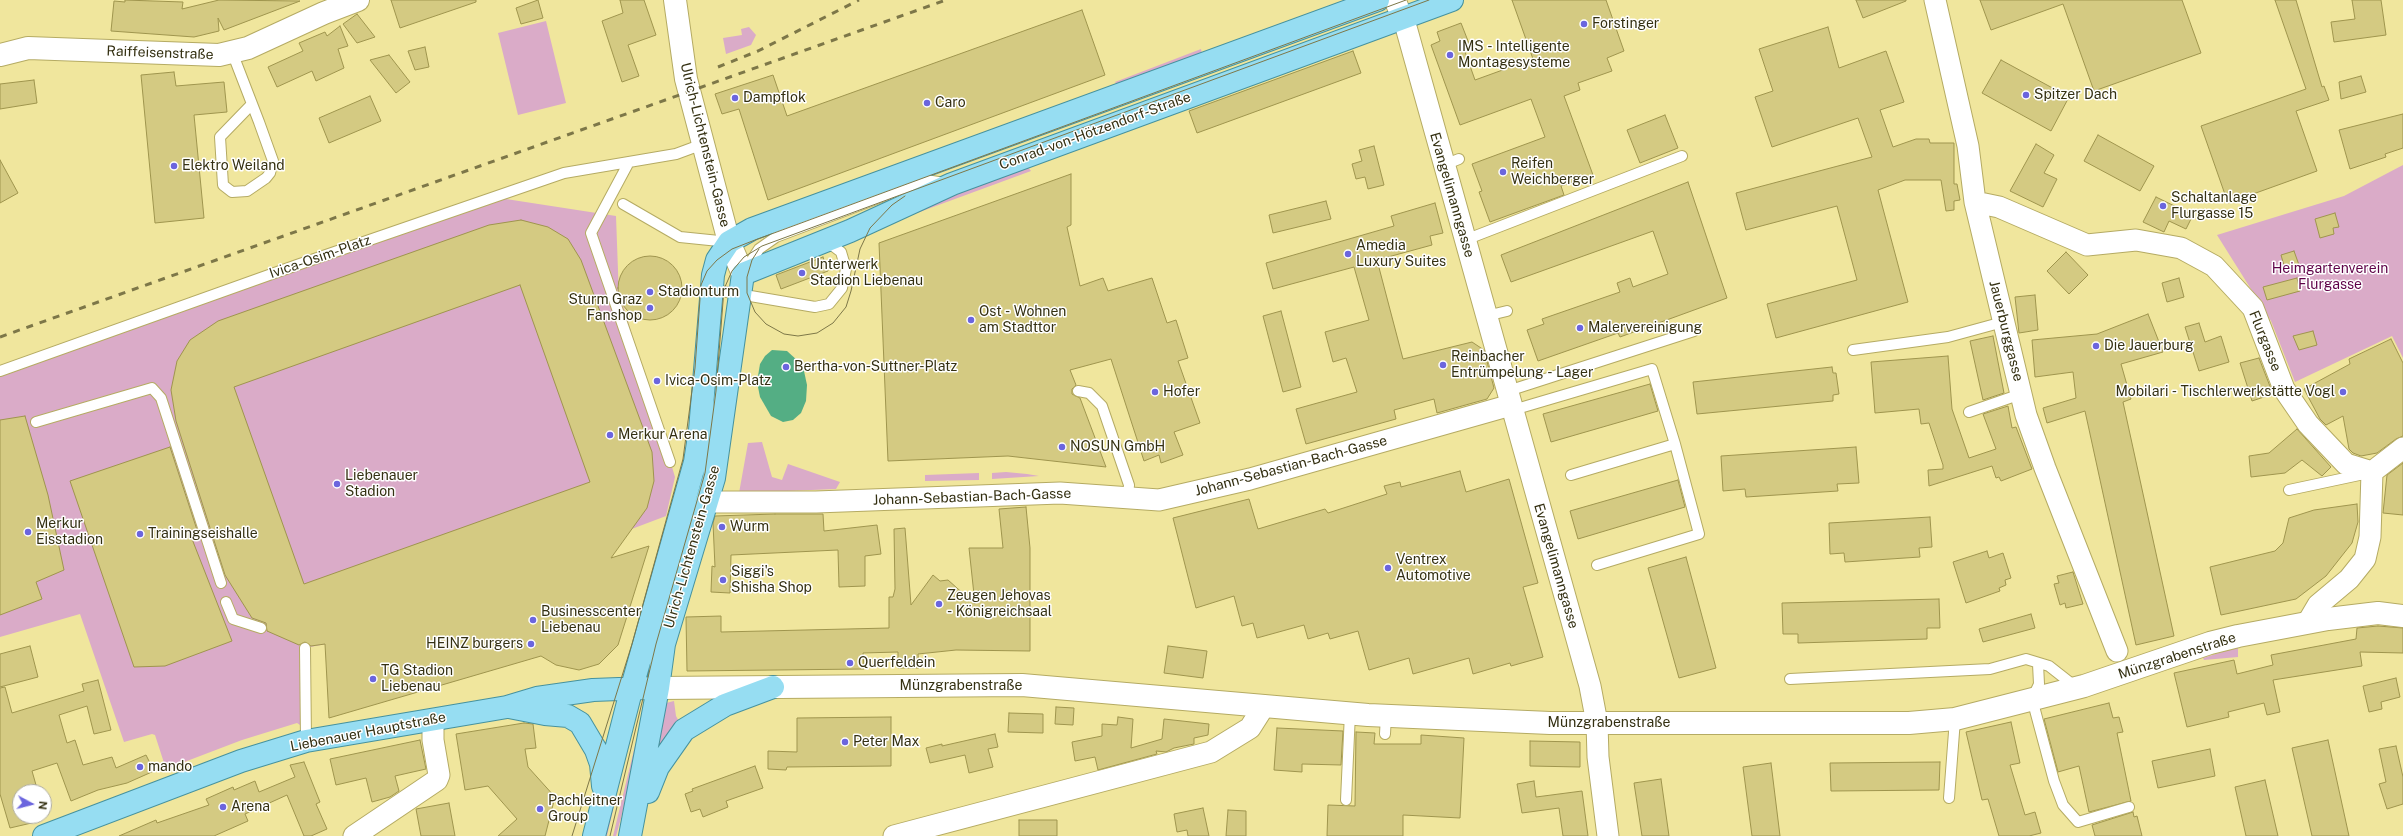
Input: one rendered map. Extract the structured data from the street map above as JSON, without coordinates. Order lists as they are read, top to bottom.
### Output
{
  "streets": {
    "main road": [
      "Raiffeisenstraße",
      "Conrad-von-Hötzendorf-Straße",
      "Ulrich-Lichtenstein-Gasse",
      "Münzgrabenstraße",
      "Liebenauer Hauptstraße"
    ],
    "street": [
      "Evangelimanngasse",
      "Jauerburggasse",
      "Flurgasse",
      "Johann-Sebastian-Bach-Gasse"
    ],
    "lane": ["Ivica-Osim-Platz"]
  },
  "crossings": [
    ["Conrad-von-Hötzendorf-Straße", "Ulrich-Lichtenstein-Gasse"],
    ["Conrad-von-Hötzendorf-Straße", "Evangelimanngasse"],
    ["Ulrich-Lichtenstein-Gasse", "Ivica-Osim-Platz"],
    ["Ulrich-Lichtenstein-Gasse", "Johann-Sebastian-Bach-Gasse"],
    ["Ulrich-Lichtenstein-Gasse", "Münzgrabenstraße"],
    ["Ulrich-Lichtenstein-Gasse", "Liebenauer Hauptstraße"],
    ["Evangelimanngasse", "Johann-Sebastian-Bach-Gasse"],
    ["Evangelimanngasse", "Münzgrabenstraße"],
    ["Jauerburggasse", "Flurgasse"],
    ["Münzgrabenstraße", "Liebenauer Hauptstraße"]
  ],
  "parks": ["Heimgartenverein Flurgasse"],
  "places": [
    "Forstinger",
    "IMS - Intelligente Montagesysteme",
    "Spitzer Dach",
    "Dampflok",
    "Caro",
    "Elektro Weiland",
    "Reifen Weichberger",
    "Schaltanlage Flurgasse 15",
    "Amedia Luxury Suites",
    "Unterwerk Stadion Liebenau",
    "Stadionturm",
    "Sturm Graz Fanshop",
    "Ost - Wohnen am Stadttor",
    "Malervereinigung",
    "Die Jauerburg",
    "Reinbacher Entrümpelung - Lager",
    "Bertha-von-Suttner-Platz",
    "Ivica-Osim-Platz",
    "Hofer",
    "Mobilari - Tischlerwerkstätte Vogl",
    "Merkur Arena",
    "NOSUN GmbH",
    "Liebenauer Stadion",
    "Wurm",
    "Merkur Eisstadion",
    "Trainingseishalle",
    "Ventrex Automotive",
    "Siggi's Shisha Shop",
    "Zeugen Jehovas - Königreichsaal",
    "Businesscenter Liebenau",
    "HEINZ burgers",
    "Querfeldein",
    "TG Stadion Liebenau",
    "Peter Max",
    "mando",
    "Arena",
    "Pachleitner Group"
  ],
  "north": "right"
}
